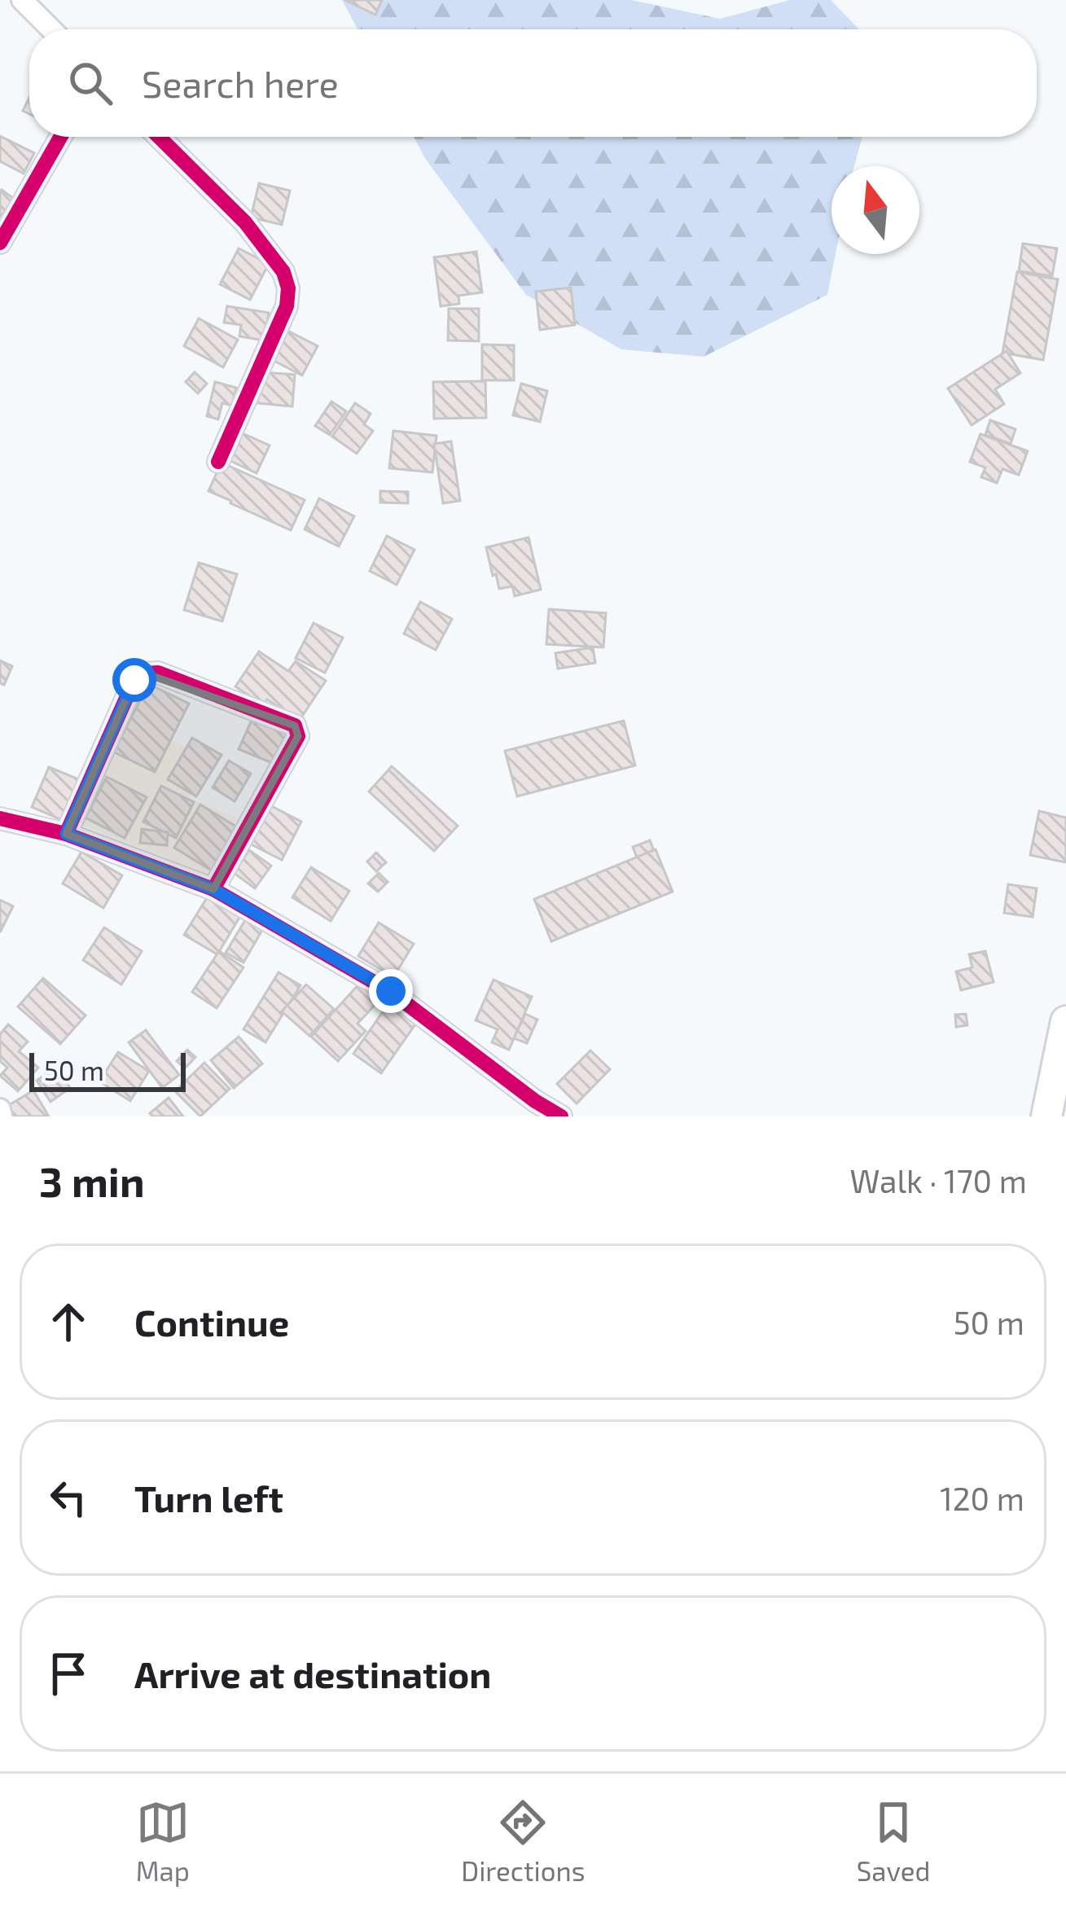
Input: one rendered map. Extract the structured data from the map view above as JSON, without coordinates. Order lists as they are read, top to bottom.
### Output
{
  "scale_bar": "50 m",
  "north": "top",
  "page": {
    "search": "Search here",
    "scale": "50 m",
    "heading": ["3 min", "Walk · 170 m"],
    "list": [
      ["Continue", "50 m"],
      ["Turn left", "120 m"],
      "Arrive at destination"
    ],
    "nav": ["Map", "Directions", "Saved"]
  }
}
